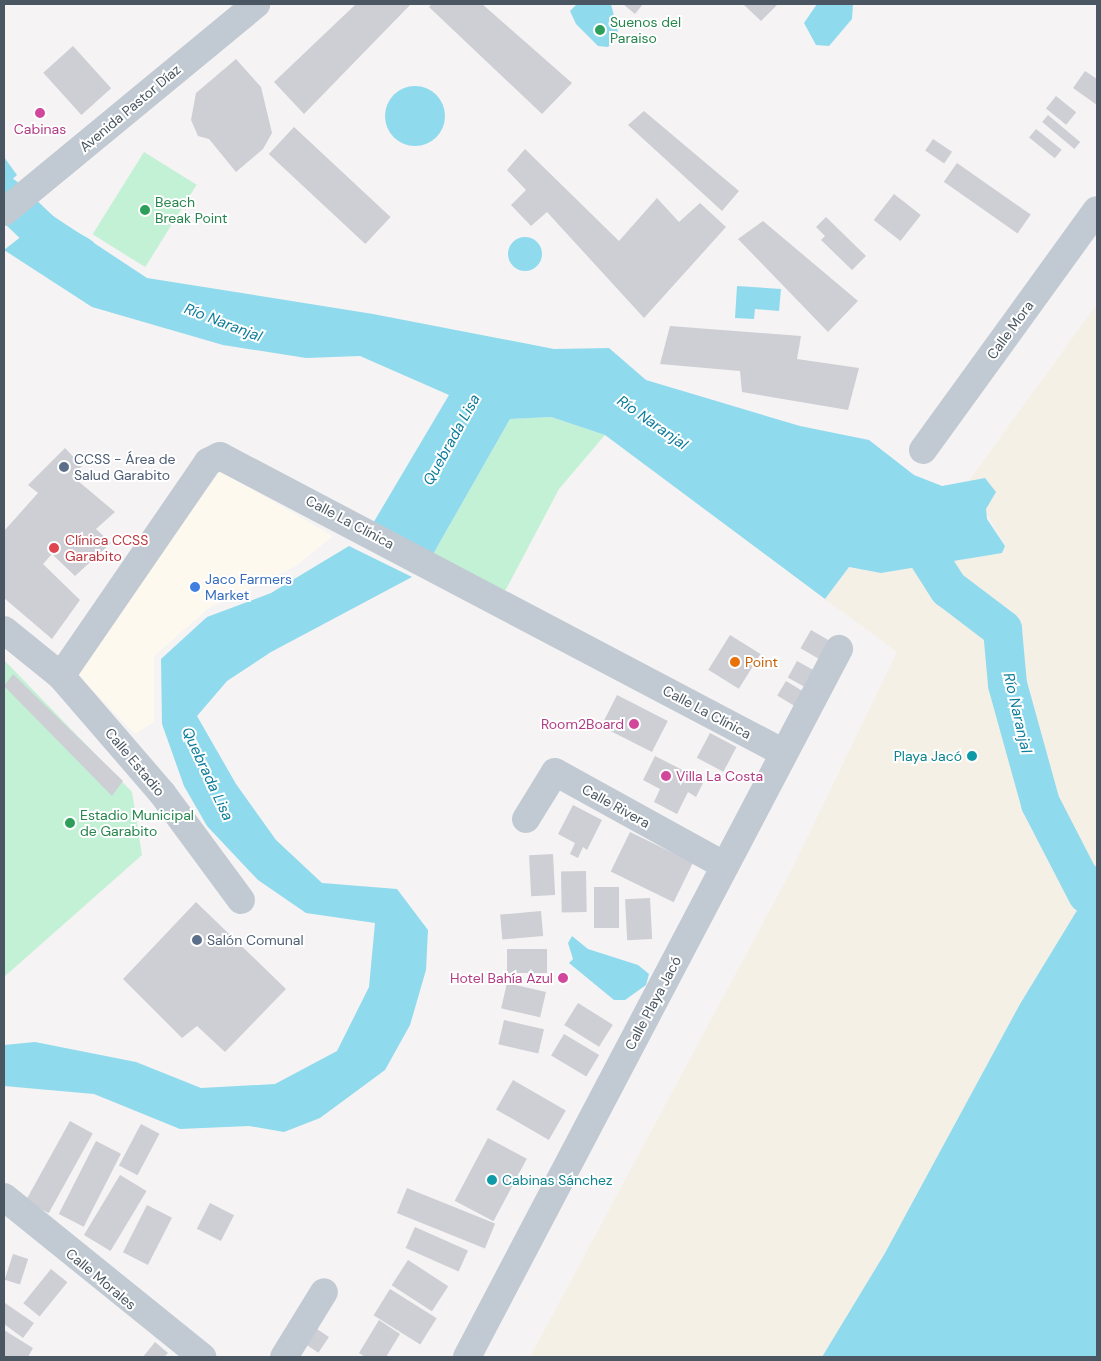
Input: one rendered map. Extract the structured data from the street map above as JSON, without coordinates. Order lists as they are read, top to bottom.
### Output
{
  "streets": {
    "street": [
      "Avenida Pastor Díaz",
      "Calle Mora",
      "Calle La Clínica",
      "Calle Estadio",
      "Calle Rivera",
      "Calle Playa Jacó",
      "Calle Morales"
    ]
  },
  "crossings": [
    ["Calle La Clínica", "Calle Estadio"],
    ["Calle La Clínica", "Calle Playa Jacó"],
    ["Calle Rivera", "Calle Playa Jacó"]
  ],
  "water": ["Río Naranjal", "Quebrada Lisa"],
  "places": [
    "Suenos del Paraiso",
    "Cabinas",
    "Beach Break Point",
    "CCSS - Área de Salud Garabito",
    "Clínica CCSS Garabito",
    "Jaco Farmers Market",
    "Point",
    "Room2Board",
    "Playa Jacó",
    "Villa La Costa",
    "Estadio Municipal de Garabito",
    "Salón Comunal",
    "Hotel Bahía Azul",
    "Cabinas Sánchez"
  ]
}
